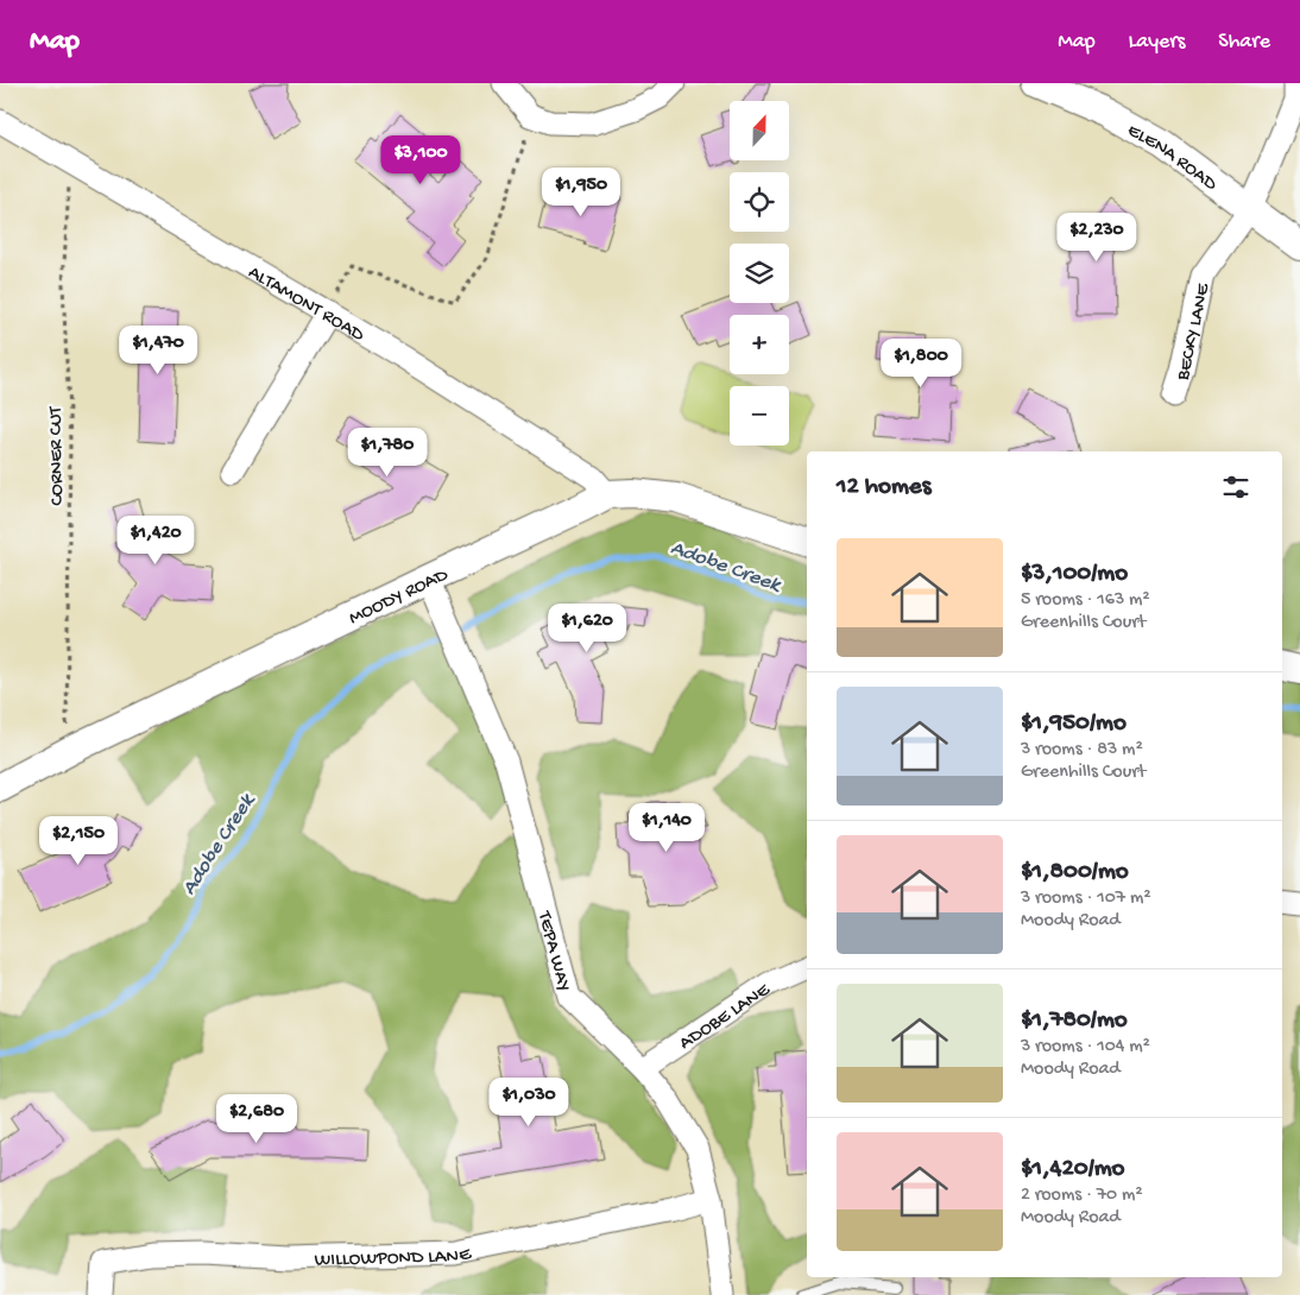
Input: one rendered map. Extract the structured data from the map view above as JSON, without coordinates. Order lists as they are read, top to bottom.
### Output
{
  "streets": {
    "street": [
      "ELENA ROAD",
      "ALTAMONT ROAD",
      "BECKY LANE",
      "MOODY ROAD",
      "TEPA WAY",
      "ADOBE LANE",
      "WILLOWPOND LANE"
    ],
    "path": ["CORNER CUT"]
  },
  "crossings": [
    ["ELENA ROAD", "BECKY LANE"],
    ["ALTAMONT ROAD", "CORNER CUT"],
    ["ALTAMONT ROAD", "MOODY ROAD"],
    ["CORNER CUT", "MOODY ROAD"],
    ["MOODY ROAD", "TEPA WAY"],
    ["TEPA WAY", "ADOBE LANE"],
    ["TEPA WAY", "WILLOWPOND LANE"]
  ],
  "water": ["Adobe Creek"],
  "north": "top",
  "page": {
    "header": "Map",
    "nav": ["Map", "Layers", "Share"],
    "map_buttons": ["+", "−"],
    "price": [
      "$3,100",
      "$1,950",
      "$2,230",
      "$1,470",
      "$1,800",
      "$1,780",
      "$1,420",
      "$1,620",
      "$1,140",
      "$2,150",
      "$1,030",
      "$2,680"
    ],
    "heading": "12 homes",
    "list": [
      {
        "name": "$3,100/mo",
        "note": "5 rooms · 163 m² · Greenhills Court"
      },
      {
        "name": "$1,950/mo",
        "note": "3 rooms · 83 m² · Greenhills Court"
      },
      {
        "name": "$1,800/mo",
        "note": "3 rooms · 107 m² · Moody Road"
      },
      {
        "name": "$1,780/mo",
        "note": "3 rooms · 104 m² · Moody Road"
      },
      {
        "name": "$1,420/mo",
        "note": "2 rooms · 70 m² · Moody Road"
      }
    ]
  }
}
